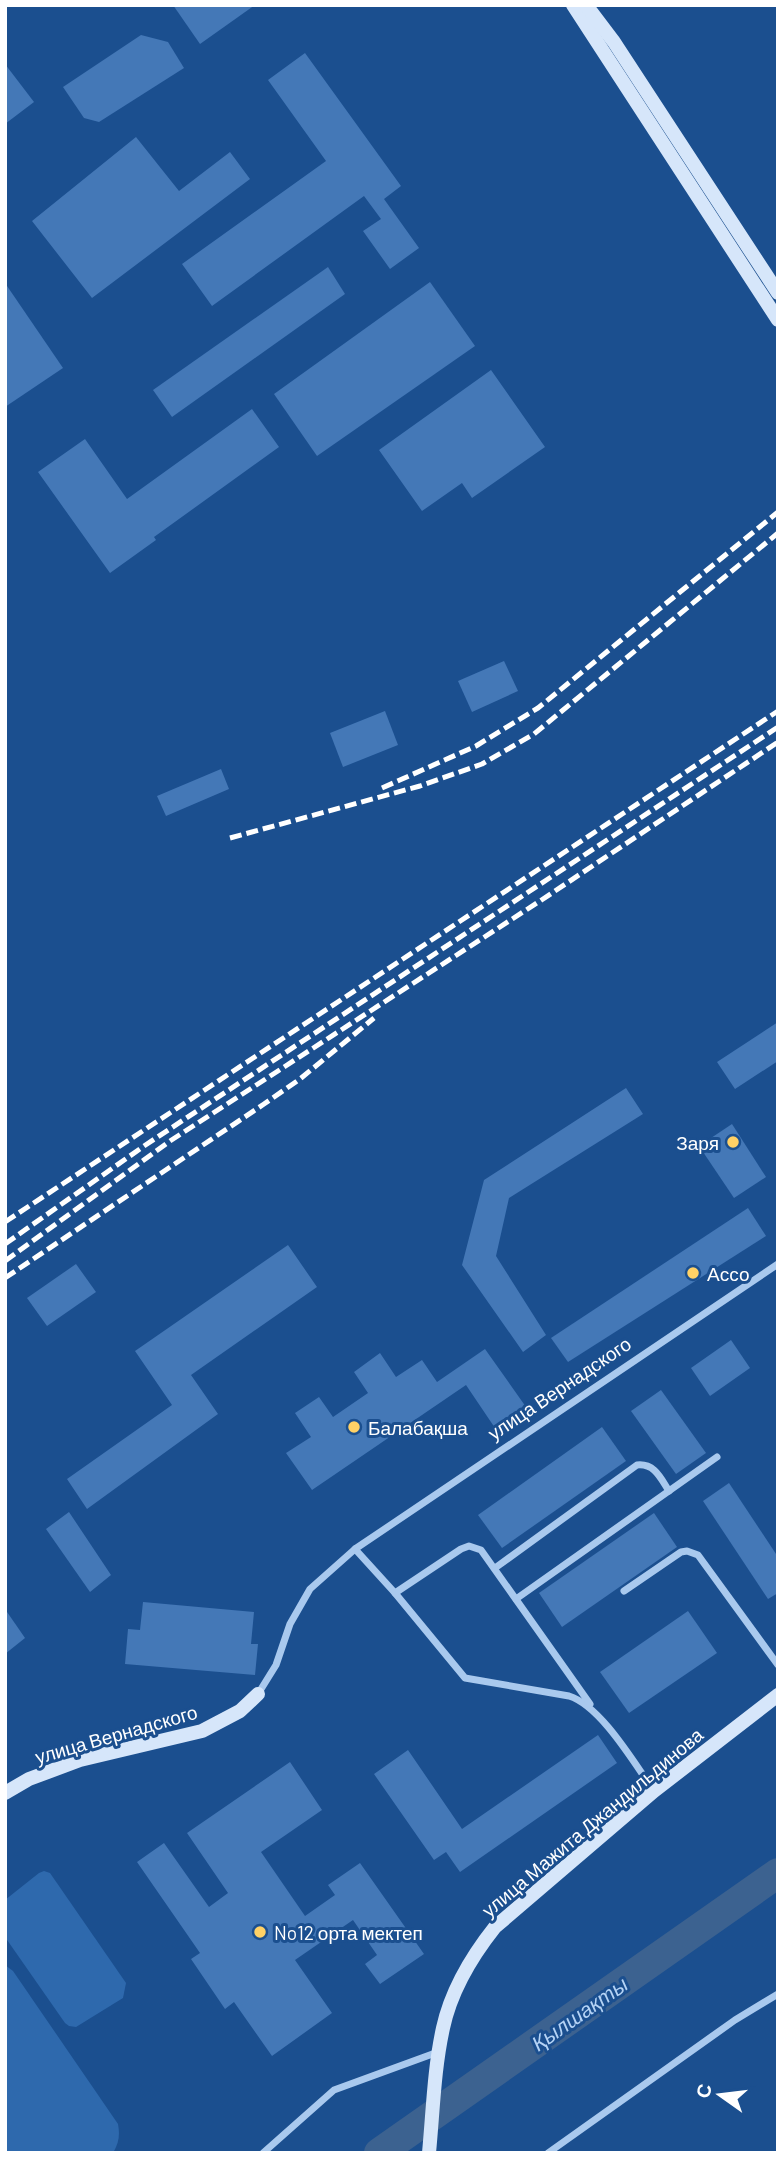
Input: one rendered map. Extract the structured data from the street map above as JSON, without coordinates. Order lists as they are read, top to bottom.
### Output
{
  "streets": {
    "street": ["улица Вернадского", "улица Мажита Джандильдинова"]
  },
  "water": ["Қылшақты"],
  "places": [
    "Заря",
    "Ассо",
    "Балабақша",
    "No12 орта мектеп"
  ],
  "north": "left"
}
